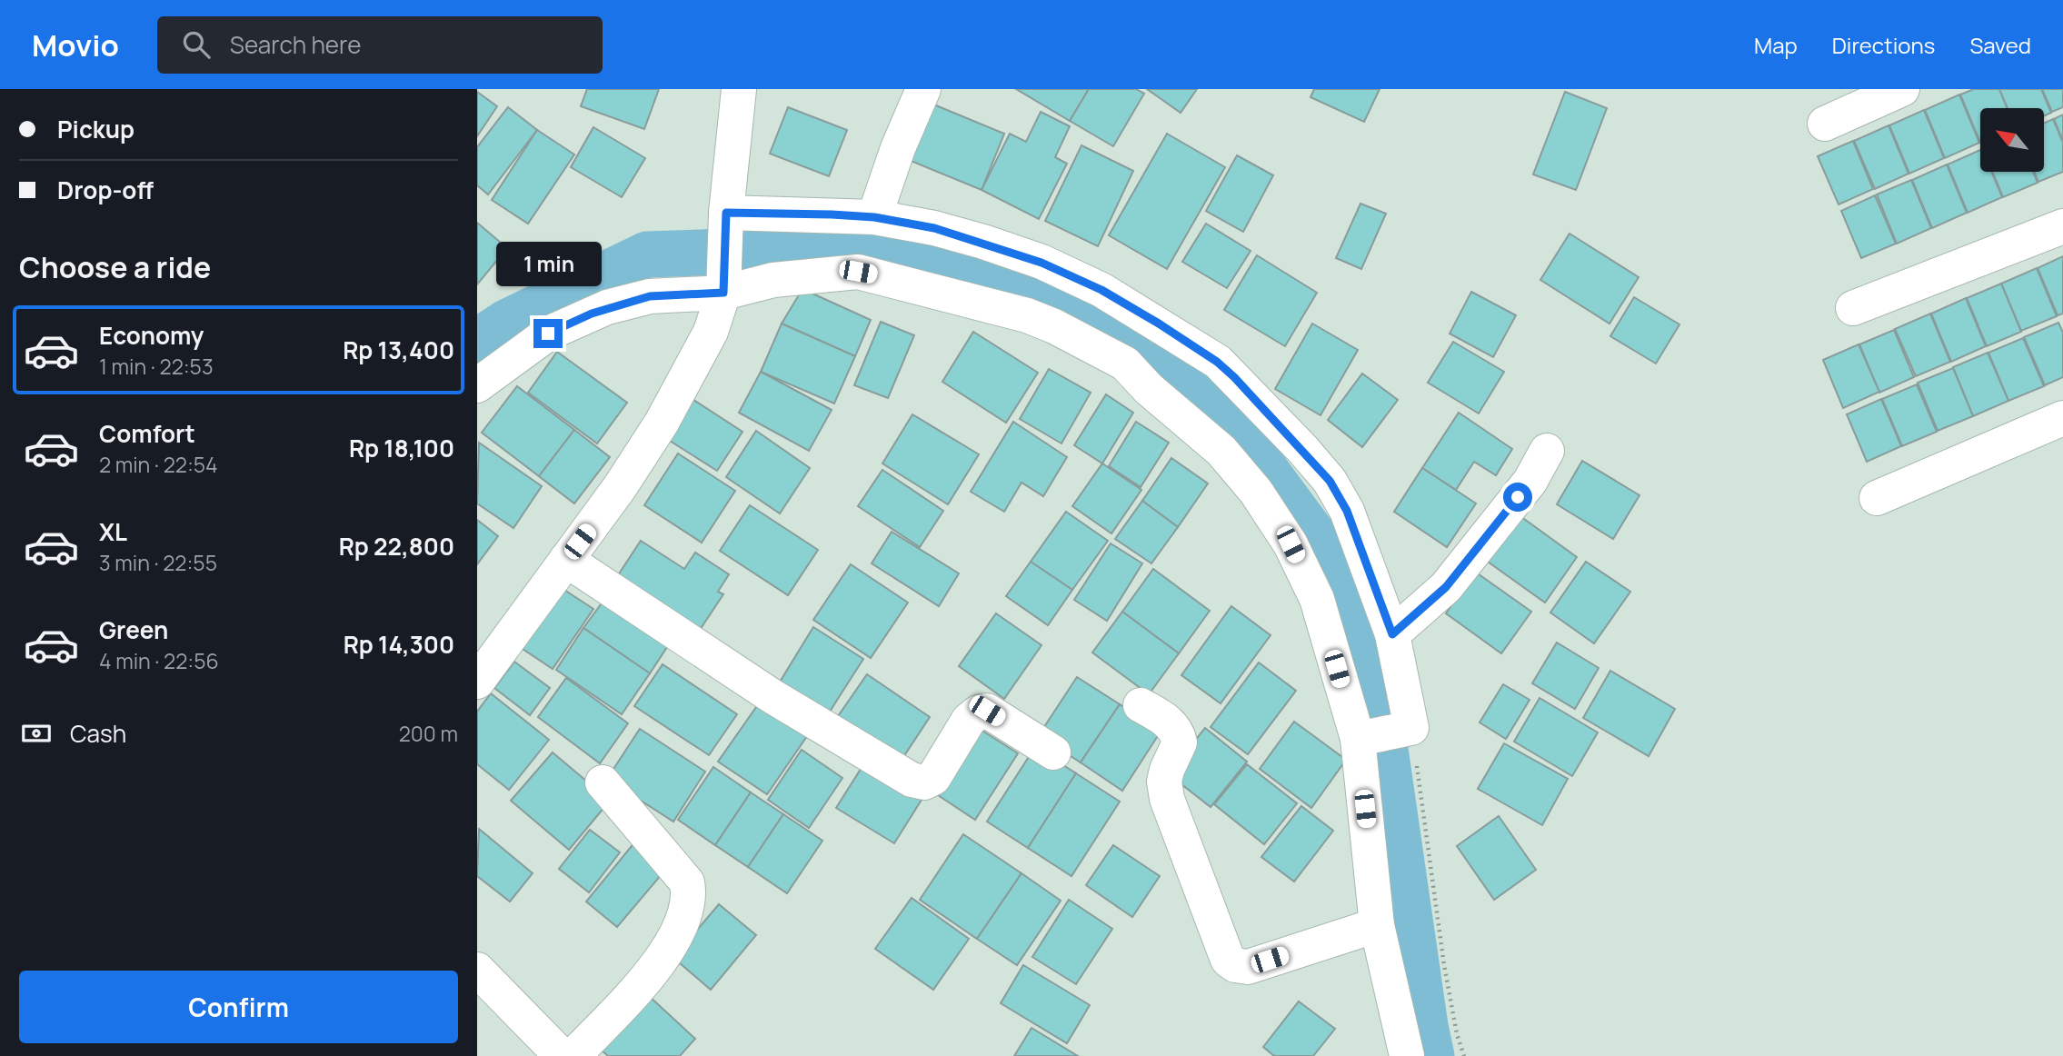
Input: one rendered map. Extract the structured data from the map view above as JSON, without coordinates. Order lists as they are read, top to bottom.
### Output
{
  "north": "top left",
  "page": {
    "header": "Movio",
    "search": "Search here",
    "nav": ["Map", "Directions", "Saved"],
    "banner": ["Pickup", "Drop-off"],
    "heading": "Choose a ride",
    "bubble": "1 min",
    "list": [
      {
        "name": "Economy",
        "note": "1 min · 22:53",
        "value": "Rp 13,400"
      },
      {
        "name": "Comfort",
        "note": "2 min · 22:54",
        "value": "Rp 18,100"
      },
      {
        "name": "XL",
        "note": "3 min · 22:55",
        "value": "Rp 22,800"
      },
      {
        "name": "Green",
        "note": "4 min · 22:56",
        "value": "Rp 14,300"
      }
    ],
    "pay": ["Cash", "200 m"],
    "buttons": "Confirm"
  }
}
